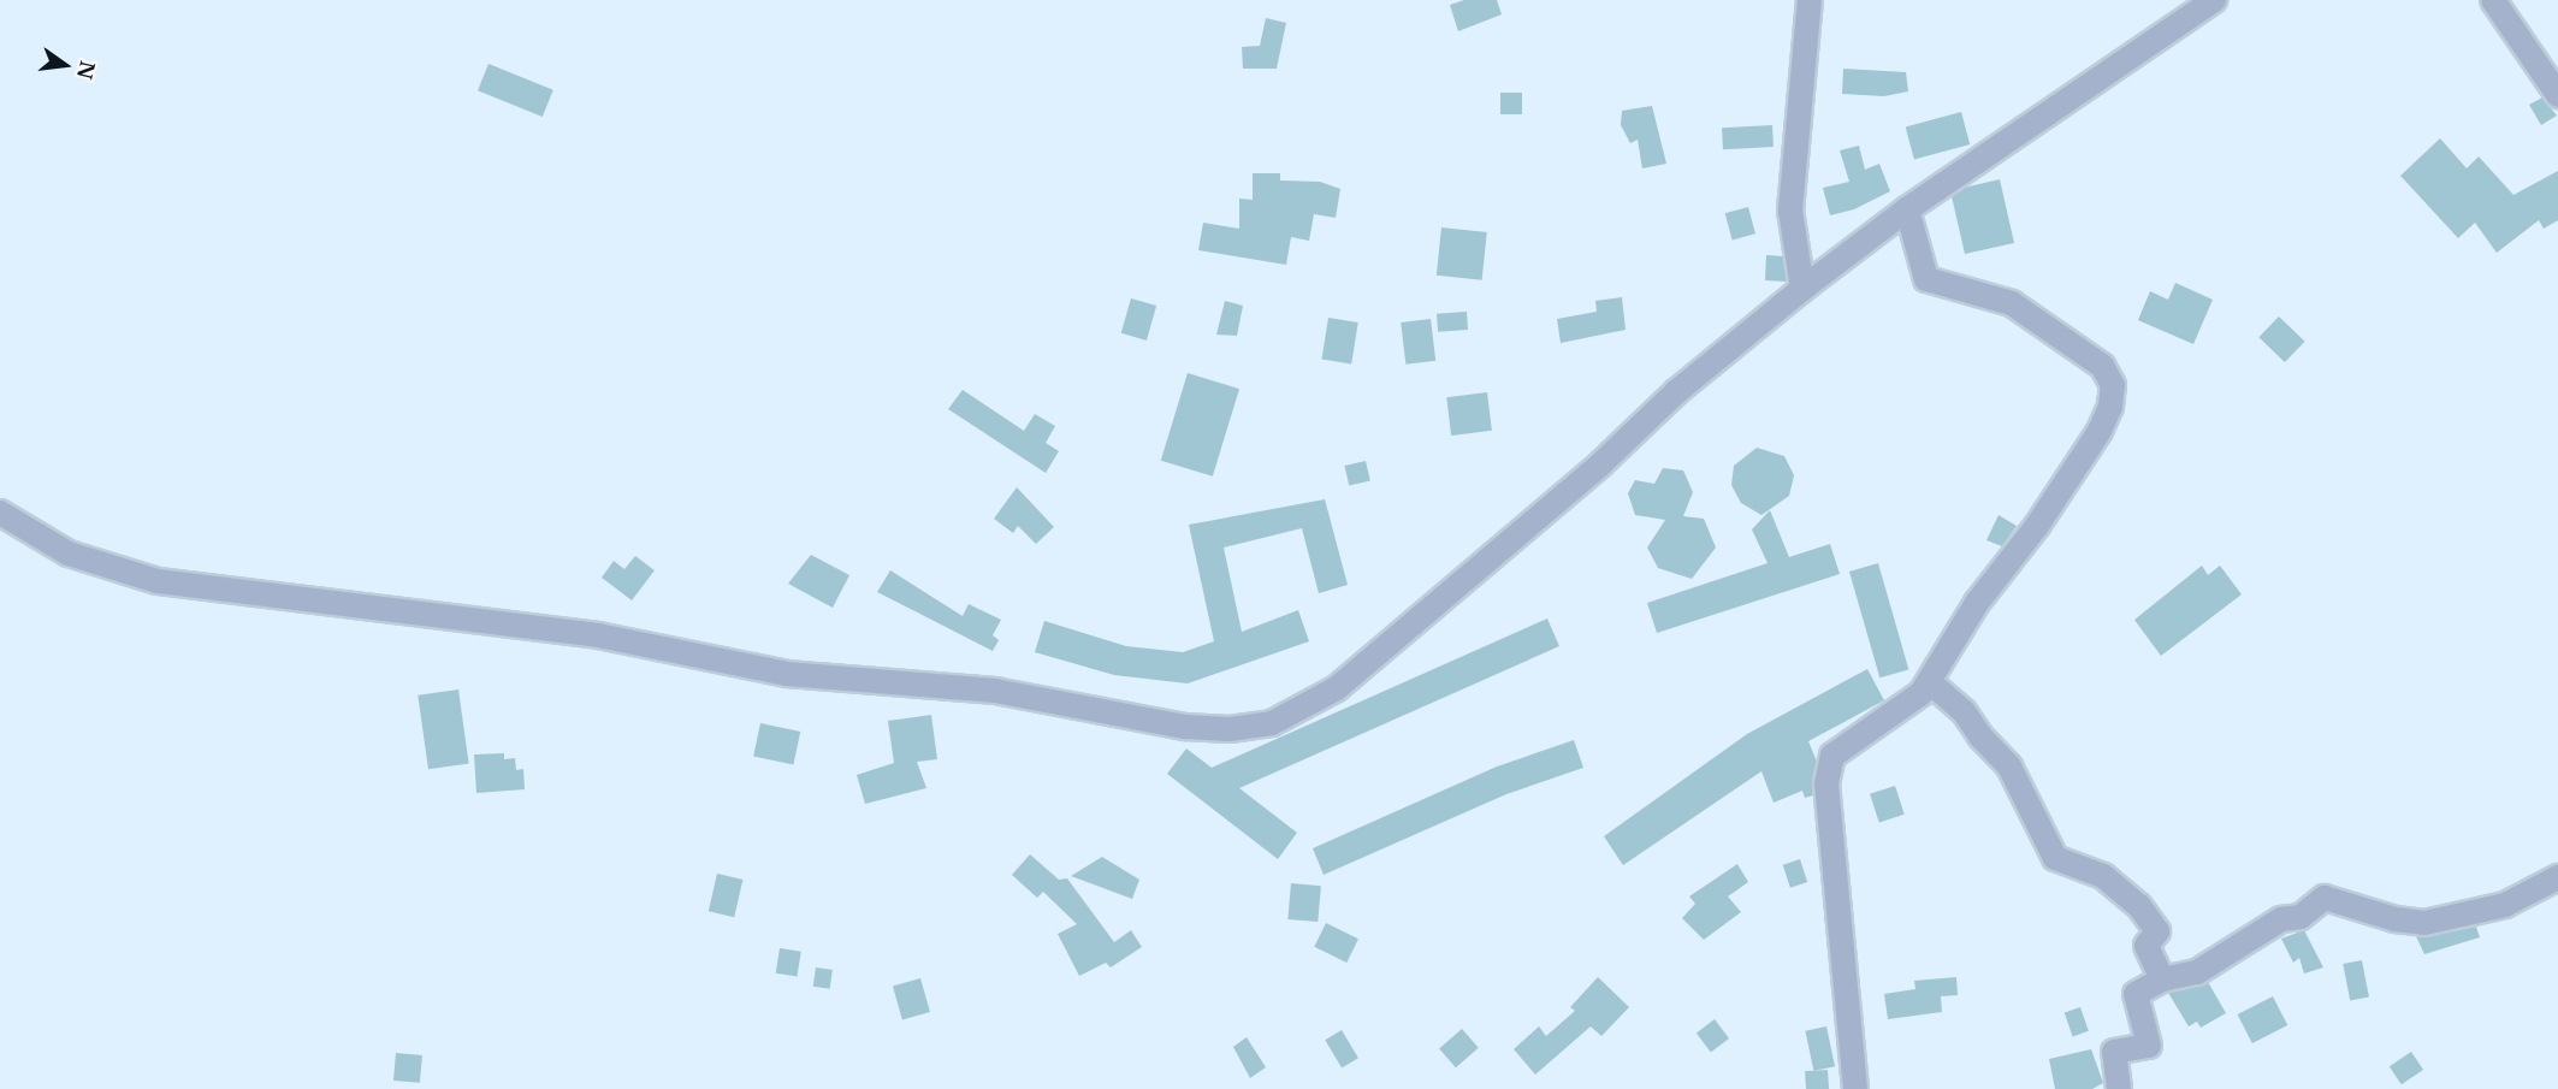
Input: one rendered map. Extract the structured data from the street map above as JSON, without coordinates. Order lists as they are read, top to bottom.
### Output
{
  "north": "right"
}
